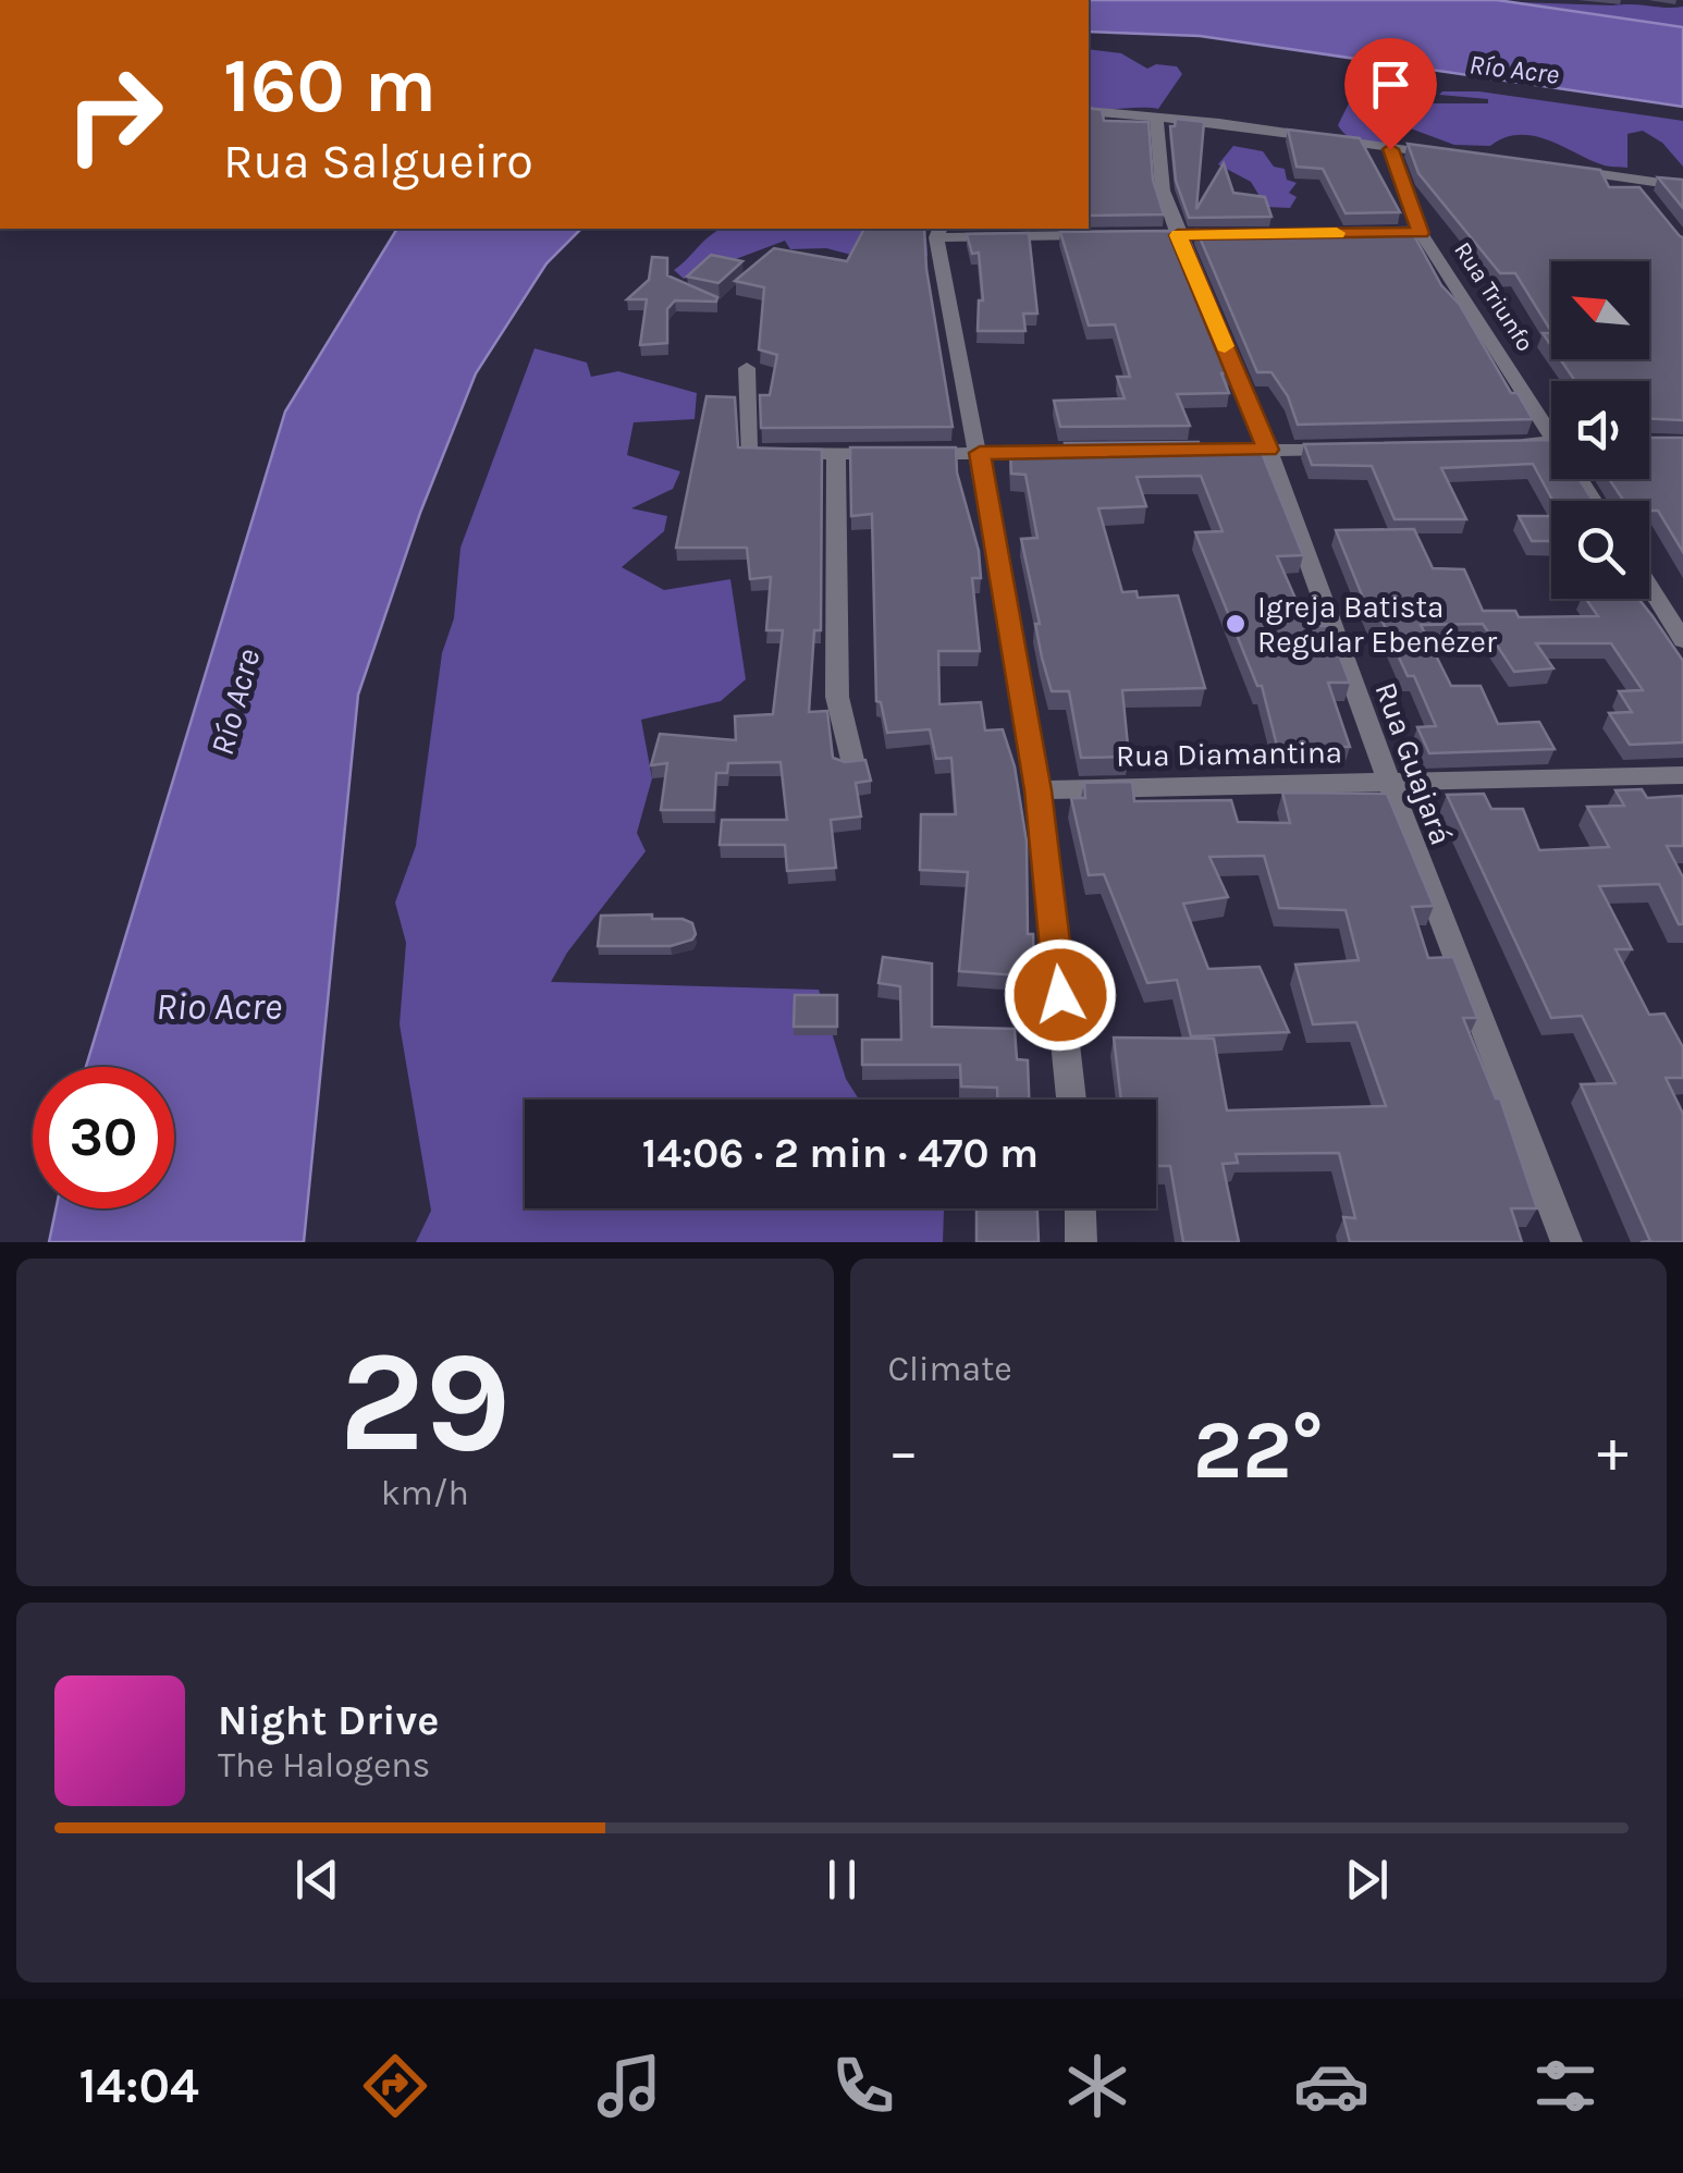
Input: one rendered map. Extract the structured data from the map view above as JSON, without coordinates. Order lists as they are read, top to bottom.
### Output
{
  "streets": {
    "street": ["Rua Triunfo", "Rua Diamantina", "Rua Guajará"]
  },
  "crossings": [
    ["Rua Diamantina", "Rua Guajará"]
  ],
  "water": ["Río Acre", "Rio Acre"],
  "places": ["Igreja Batista Regular Ebenézer"],
  "north": "top left",
  "page": {
    "turn": ["160 m", "Rua Salgueiro"],
    "limit": "30",
    "trip": "14:06 · 2 min · 470 m",
    "tile": [
      ["29", "km/h"],
      "Climate"
    ],
    "heat": ["−", "22°", "+"],
    "song": ["Night Drive", "The Halogens"],
    "tabs": "14:04"
  }
}
